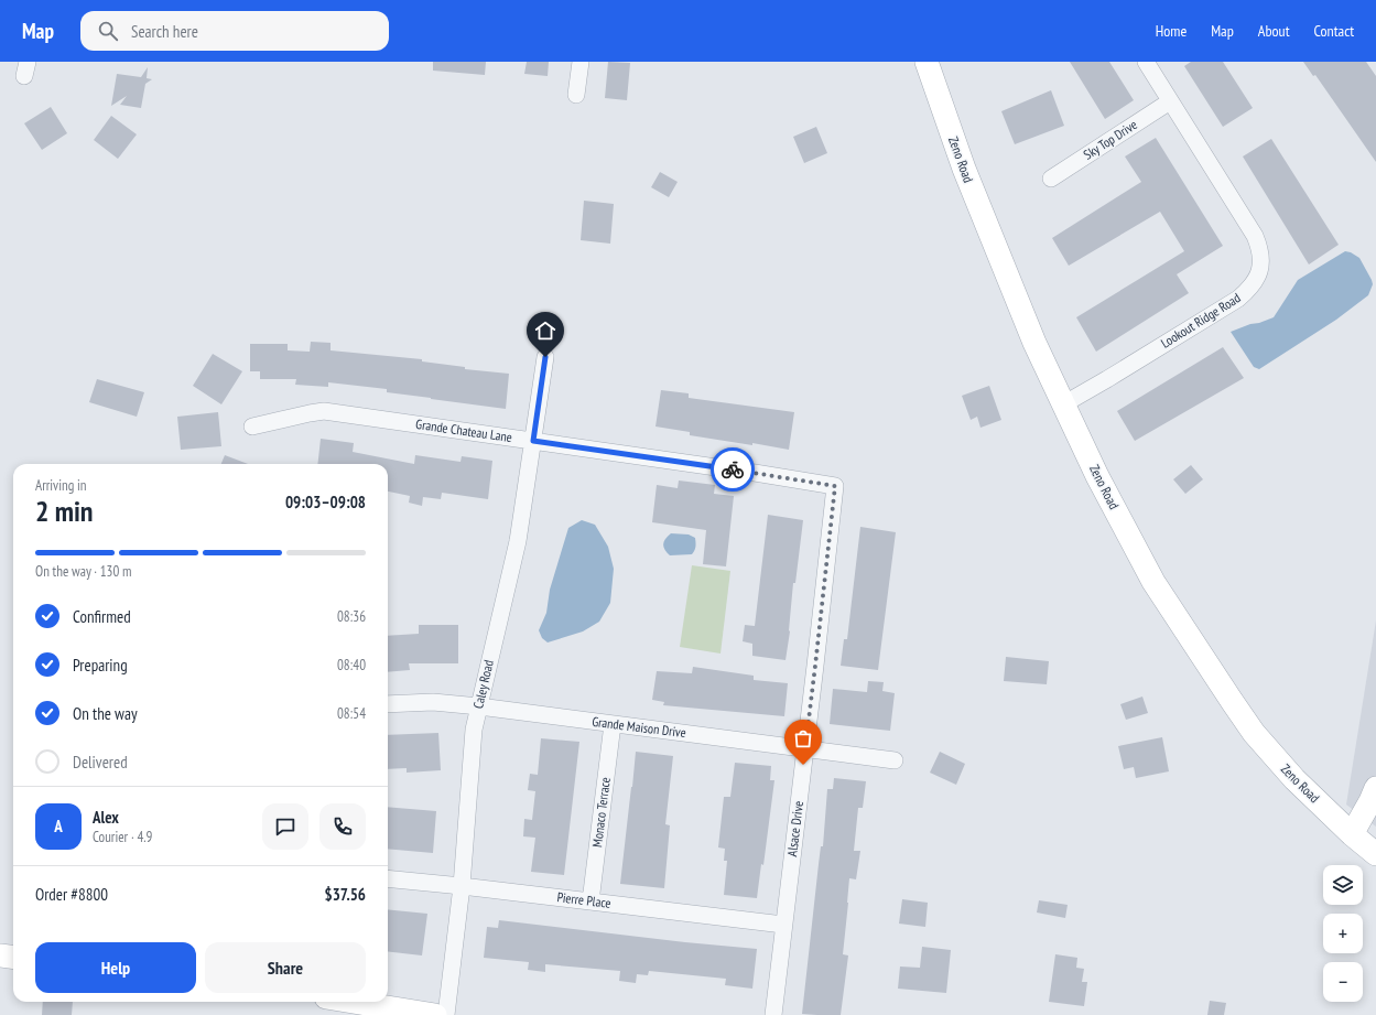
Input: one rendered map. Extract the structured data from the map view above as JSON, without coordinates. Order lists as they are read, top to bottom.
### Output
{
  "streets": {
    "street": [
      "Sky Top Drive",
      "Zeno Road",
      "Lookout Ridge Road",
      "Grande Chateau Lane",
      "Caley Road",
      "Grande Maison Drive",
      "Monaco Terrace",
      "Alsace Drive",
      "Pierre Place"
    ]
  },
  "crossings": [
    ["Sky Top Drive", "Lookout Ridge Road"],
    ["Zeno Road", "Lookout Ridge Road"],
    ["Grande Chateau Lane", "Caley Road"],
    ["Grande Chateau Lane", "Alsace Drive"],
    ["Caley Road", "Grande Maison Drive"],
    ["Caley Road", "Pierre Place"],
    ["Grande Maison Drive", "Monaco Terrace"],
    ["Grande Maison Drive", "Alsace Drive"],
    ["Monaco Terrace", "Pierre Place"],
    ["Alsace Drive", "Pierre Place"]
  ],
  "page": {
    "header": "Map",
    "search": "Search here",
    "nav": [
      "Home",
      "Map",
      "About",
      "Contact"
    ],
    "heading": ["2 min", "Arriving in", "09:03–09:08"],
    "panel": [
      "Alex",
      "Courier · 4.9",
      "Order #8800",
      "$37.56"
    ],
    "bar": "On the way · 130 m",
    "list": [
      ["Confirmed", "08:36"],
      ["Preparing", "08:40"],
      ["On the way", "08:54"],
      "Delivered"
    ],
    "round": "A",
    "map_buttons": ["+", "−"],
    "buttons": ["Help", "Share"]
  }
}
